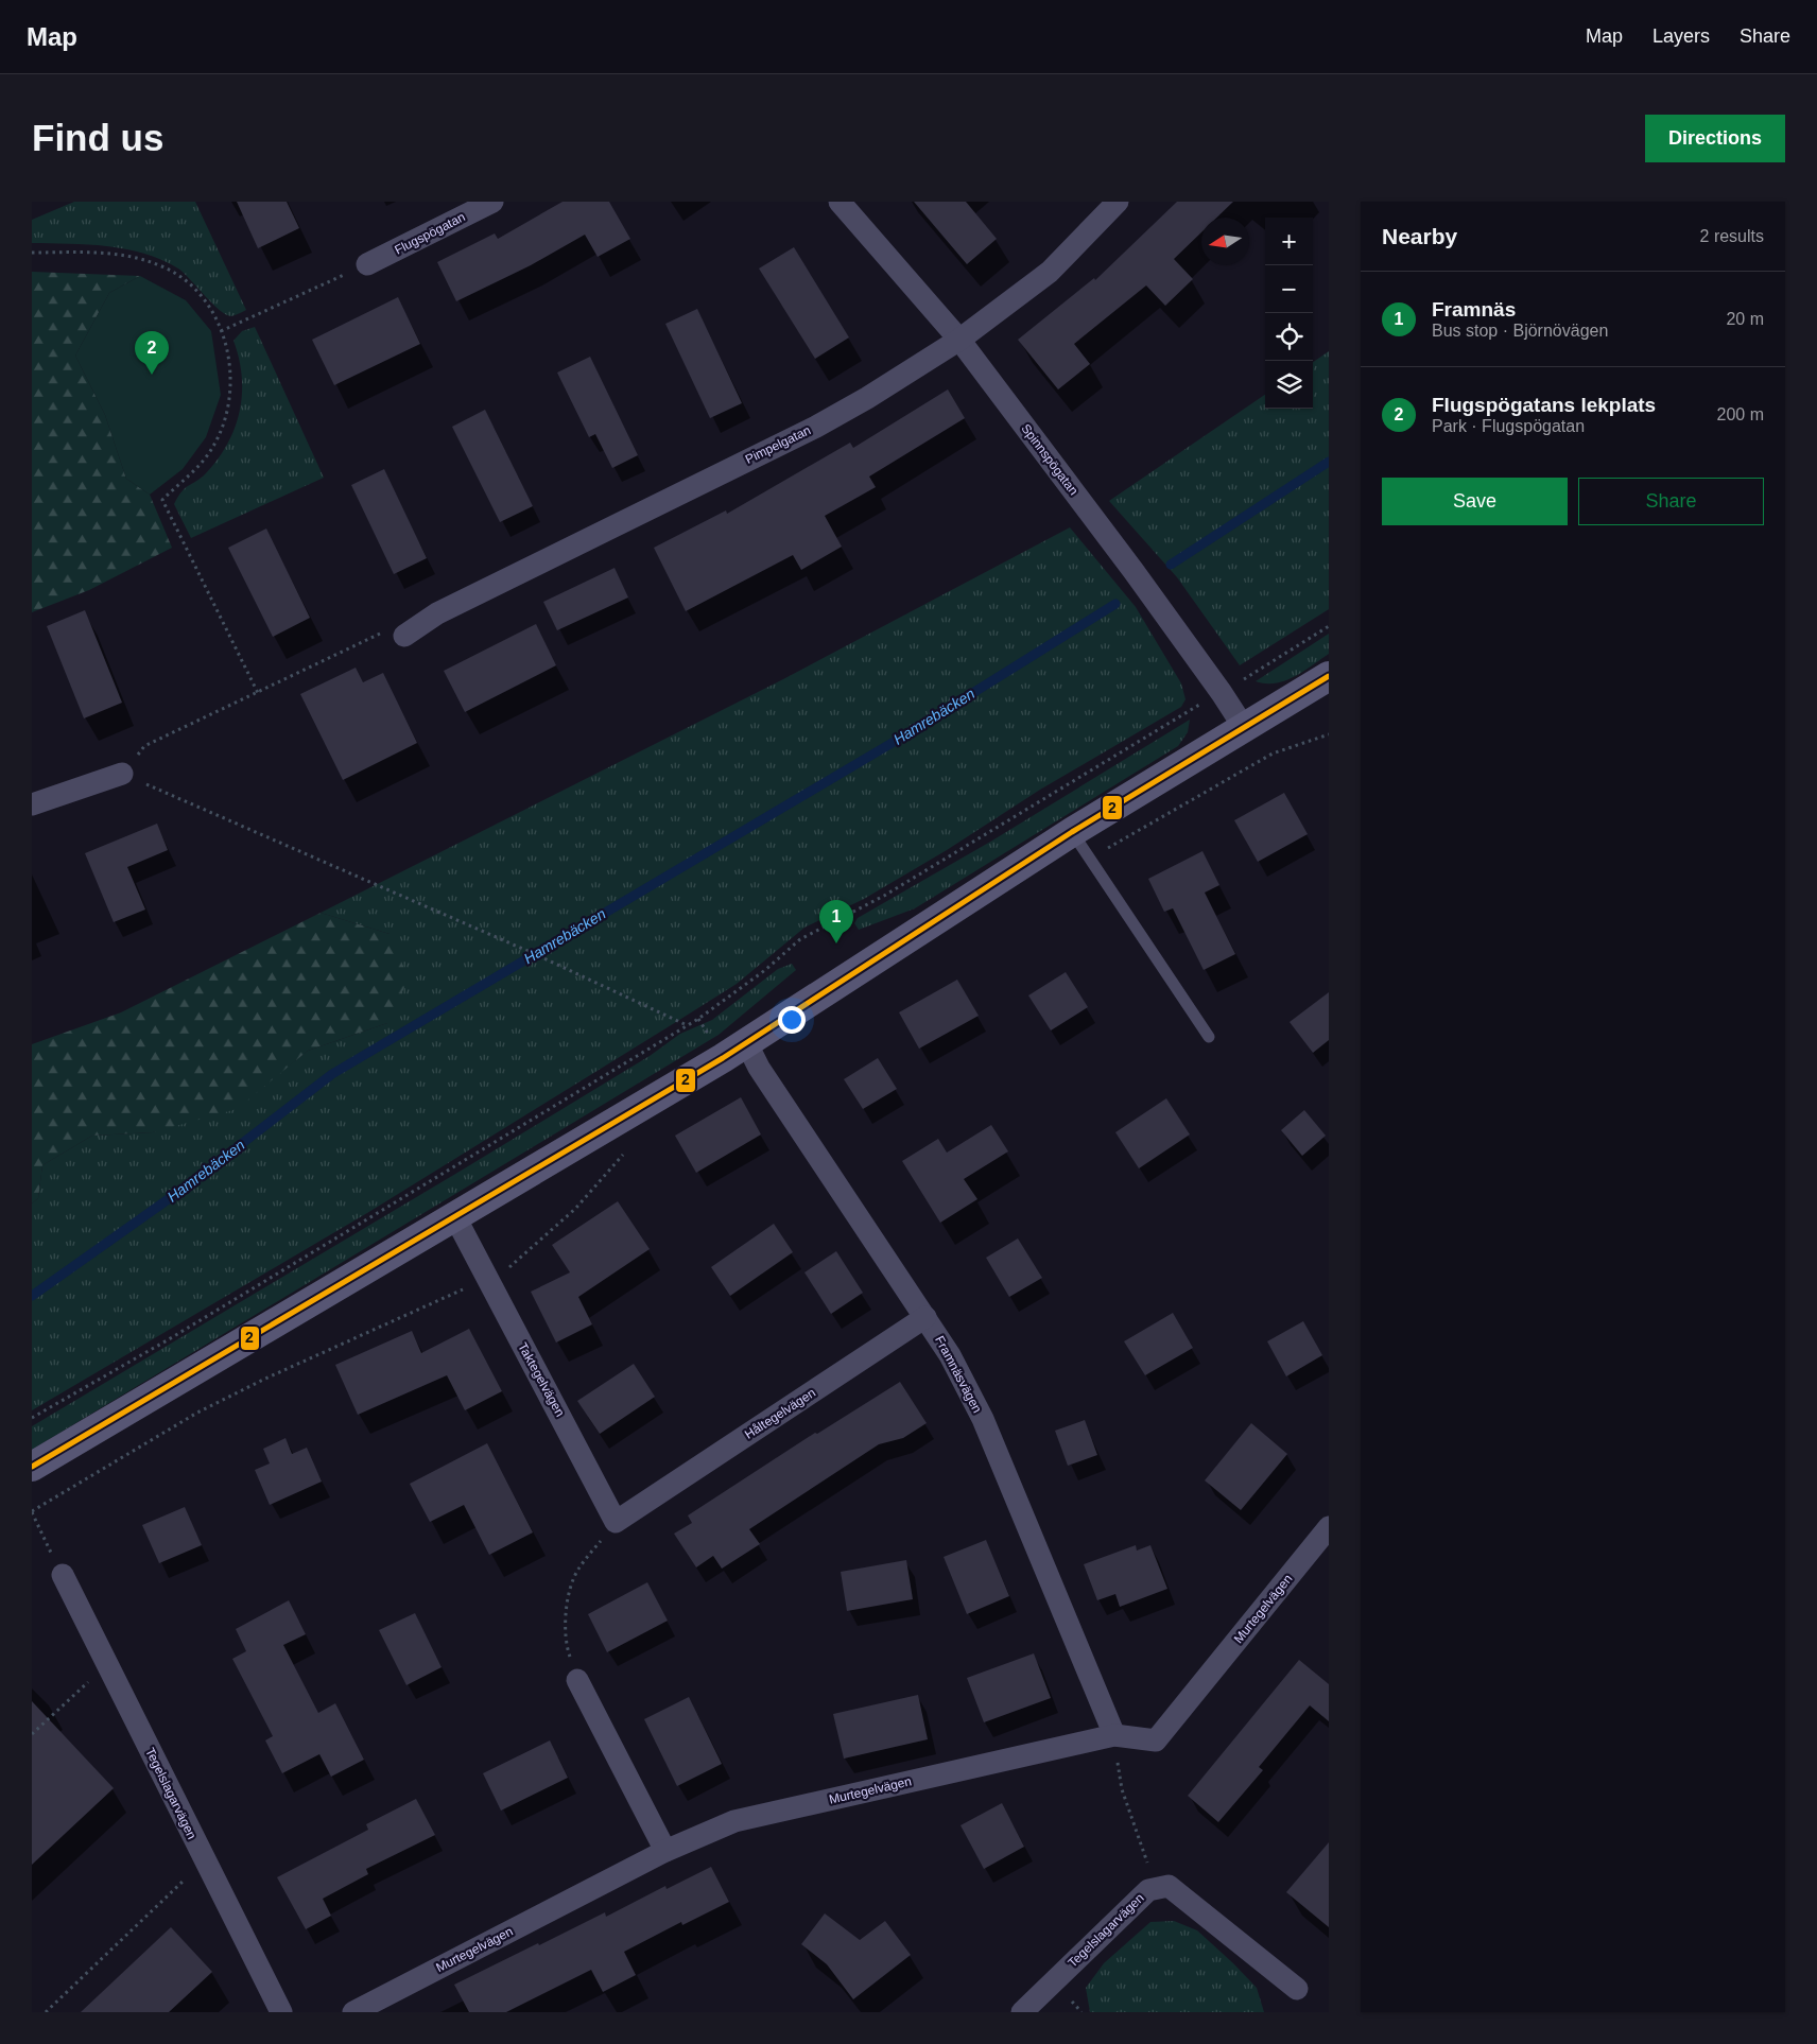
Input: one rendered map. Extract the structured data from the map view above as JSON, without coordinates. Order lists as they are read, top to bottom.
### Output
{
  "streets": {
    "street": [
      "Flugspögatan",
      "Pimpelgatan",
      "Spinnspögatan",
      "Framnäsvägen",
      "Taktegelvägen",
      "Håltegelvägen",
      "Murtegelvägen",
      "Tegelslagarvägen"
    ]
  },
  "crossings": [
    ["Pimpelgatan", "Spinnspögatan"],
    ["Framnäsvägen", "Håltegelvägen"],
    ["Framnäsvägen", "Murtegelvägen"],
    ["Taktegelvägen", "Håltegelvägen"]
  ],
  "water": ["Hamrebäcken"],
  "lines": ["transit line 2"],
  "north": "left",
  "page": {
    "header": "Map",
    "nav": ["Map", "Layers", "Share"],
    "buttons": [
      "Directions",
      ["Save", "Share"]
    ],
    "title": "Find us",
    "heading": ["Nearby", "2 results"],
    "map_buttons": ["+", "−"],
    "list": [
      {
        "mark": "1",
        "name": "Framnäs",
        "note": "Bus stop · Björnövägen",
        "value": "20 m"
      },
      {
        "mark": "2",
        "name": "Flugspögatans lekplats",
        "note": "Park · Flugspögatan",
        "value": "200 m"
      }
    ],
    "pins": ["2", "1"]
  }
}
